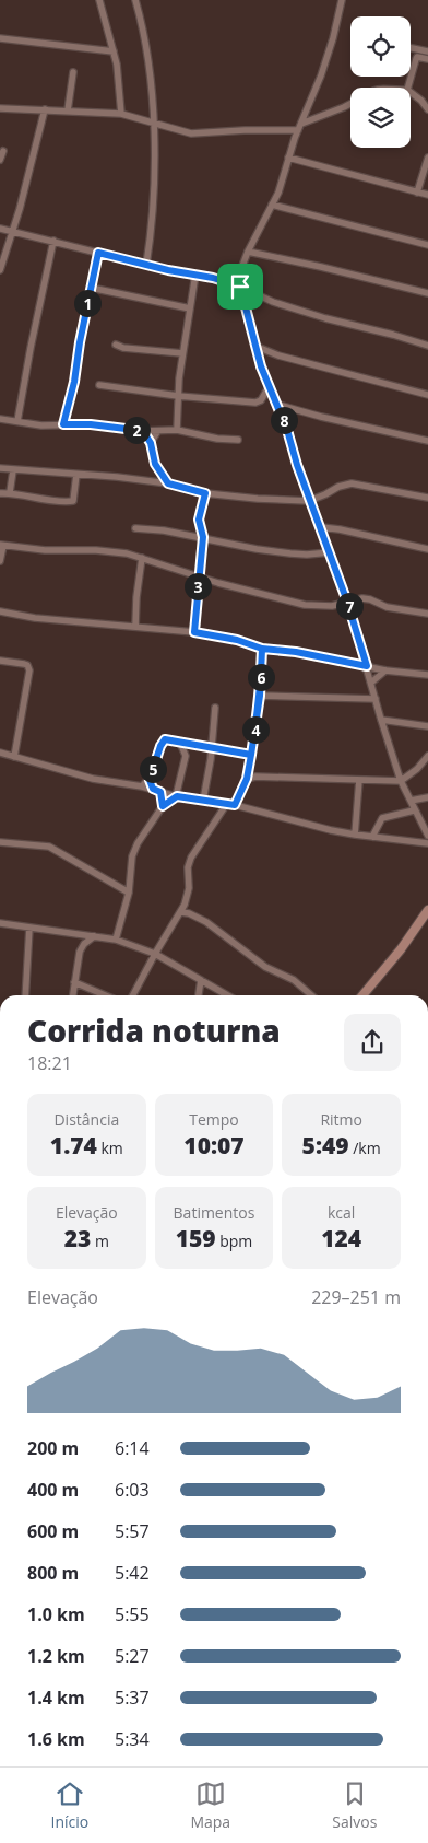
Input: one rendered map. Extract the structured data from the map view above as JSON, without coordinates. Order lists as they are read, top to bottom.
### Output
{
  "page": {
    "pins": [
      "1",
      "8",
      "2",
      "3",
      "7",
      "6",
      "4",
      "5"
    ],
    "heading": ["Corrida noturna", "18:21"],
    "stats": [
      ["Distância", "1.74 km"],
      ["Tempo", "10:07"],
      ["Ritmo", "5:49 /km"],
      ["Elevação", "23 m"],
      ["Batimentos", "159 bpm"],
      ["kcal", "124"]
    ],
    "chart": ["Elevação", "229–251 m"],
    "list": [
      {
        "name": "200 m",
        "note": "6:14"
      },
      {
        "name": "400 m",
        "note": "6:03"
      },
      {
        "name": "600 m",
        "note": "5:57"
      },
      {
        "name": "800 m",
        "note": "5:42"
      },
      {
        "name": "1.0 km",
        "note": "5:55"
      },
      {
        "name": "1.2 km",
        "note": "5:27"
      },
      {
        "name": "1.4 km",
        "note": "5:37"
      },
      {
        "name": "1.6 km",
        "note": "5:34"
      }
    ],
    "tabs": ["Início", "Mapa", "Salvos"]
  }
}
